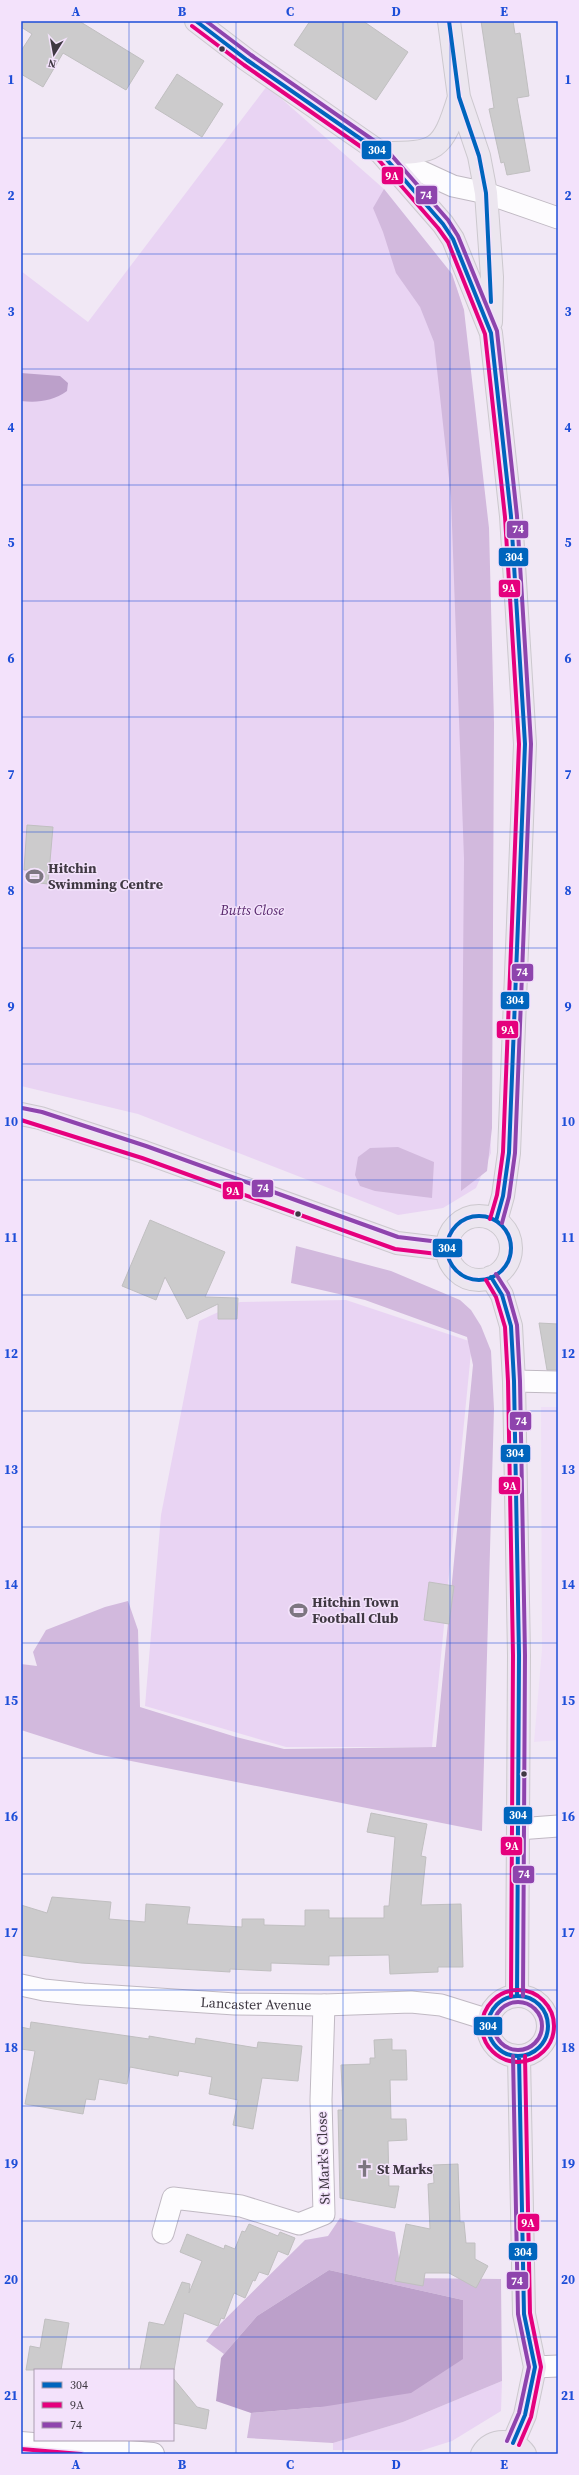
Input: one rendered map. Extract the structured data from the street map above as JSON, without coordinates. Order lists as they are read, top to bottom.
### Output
{
  "streets": {
    "street": ["Lancaster Avenue", "St Mark's Close"]
  },
  "crossings": [
    ["Lancaster Avenue", "St Mark's Close"]
  ],
  "parks": ["Butts Close"],
  "places": {
    "sports": ["Hitchin Swimming Centre", "Hitchin Town Football Club"],
    "church": ["St Marks"]
  },
  "lines": ["transit line 304", "transit line 74", "transit line 9A"],
  "legend": ["304", "9A", "74"],
  "north": "bottom",
  "grid": {
    "columns": [
      "A",
      "B",
      "C",
      "D",
      "E"
    ],
    "rows": [
      "1",
      "2",
      "3",
      "4",
      "5",
      "6",
      "7",
      "8",
      "9",
      "10",
      "11",
      "12",
      "13",
      "14",
      "15",
      "16",
      "17",
      "18",
      "19",
      "20",
      "21"
    ]
  }
}
